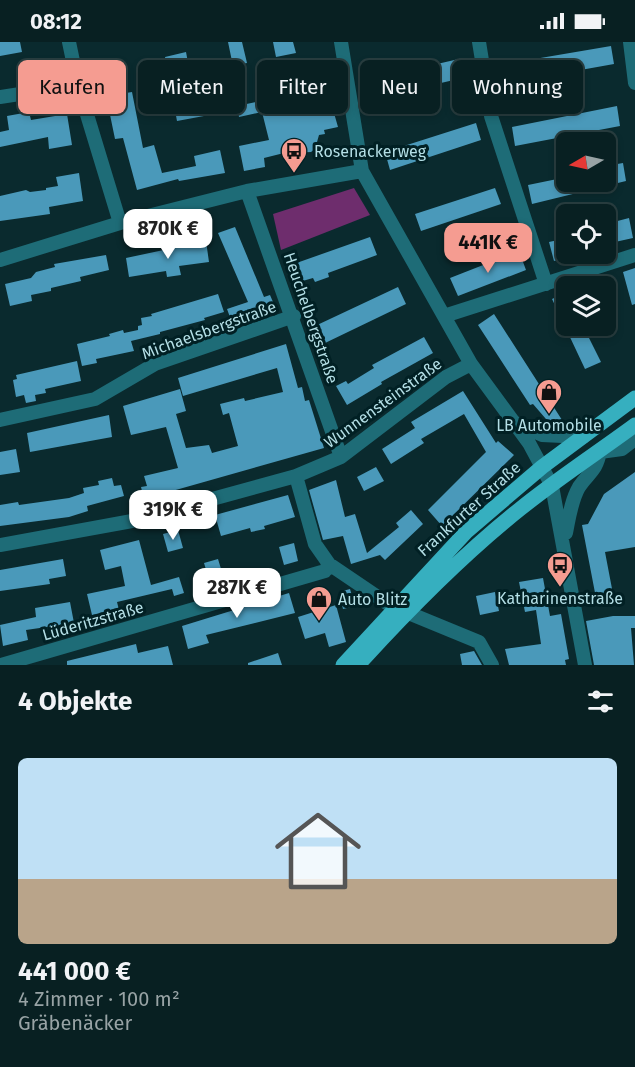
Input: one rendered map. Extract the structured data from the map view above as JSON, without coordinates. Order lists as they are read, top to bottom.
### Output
{
  "streets": {
    "main road": ["Frankfurter Straße"],
    "street": [
      "Heuchelbergstraße",
      "Michaelsbergstraße",
      "Wunnensteinstraße",
      "Lüderitzstraße"
    ]
  },
  "crossings": [
    ["Heuchelbergstraße", "Michaelsbergstraße"],
    ["Heuchelbergstraße", "Wunnensteinstraße"]
  ],
  "places": {
    "bus stop": ["Rosenackerweg", "Katharinenstraße"],
    "shop": ["LB Automobile", "Auto Blitz"]
  },
  "north": "left",
  "page": {
    "status": "08:12",
    "chip": [
      "Kaufen",
      "Mieten",
      "Filter",
      "Neu",
      "Wohnung"
    ],
    "price": [
      "870K €",
      "441K €",
      "319K €",
      "287K €"
    ],
    "heading": "4 Objekte",
    "list": [
      {
        "name": "441 000 €",
        "note": "4 Zimmer · 100 m² · Gräbenäcker"
      }
    ]
  }
}
